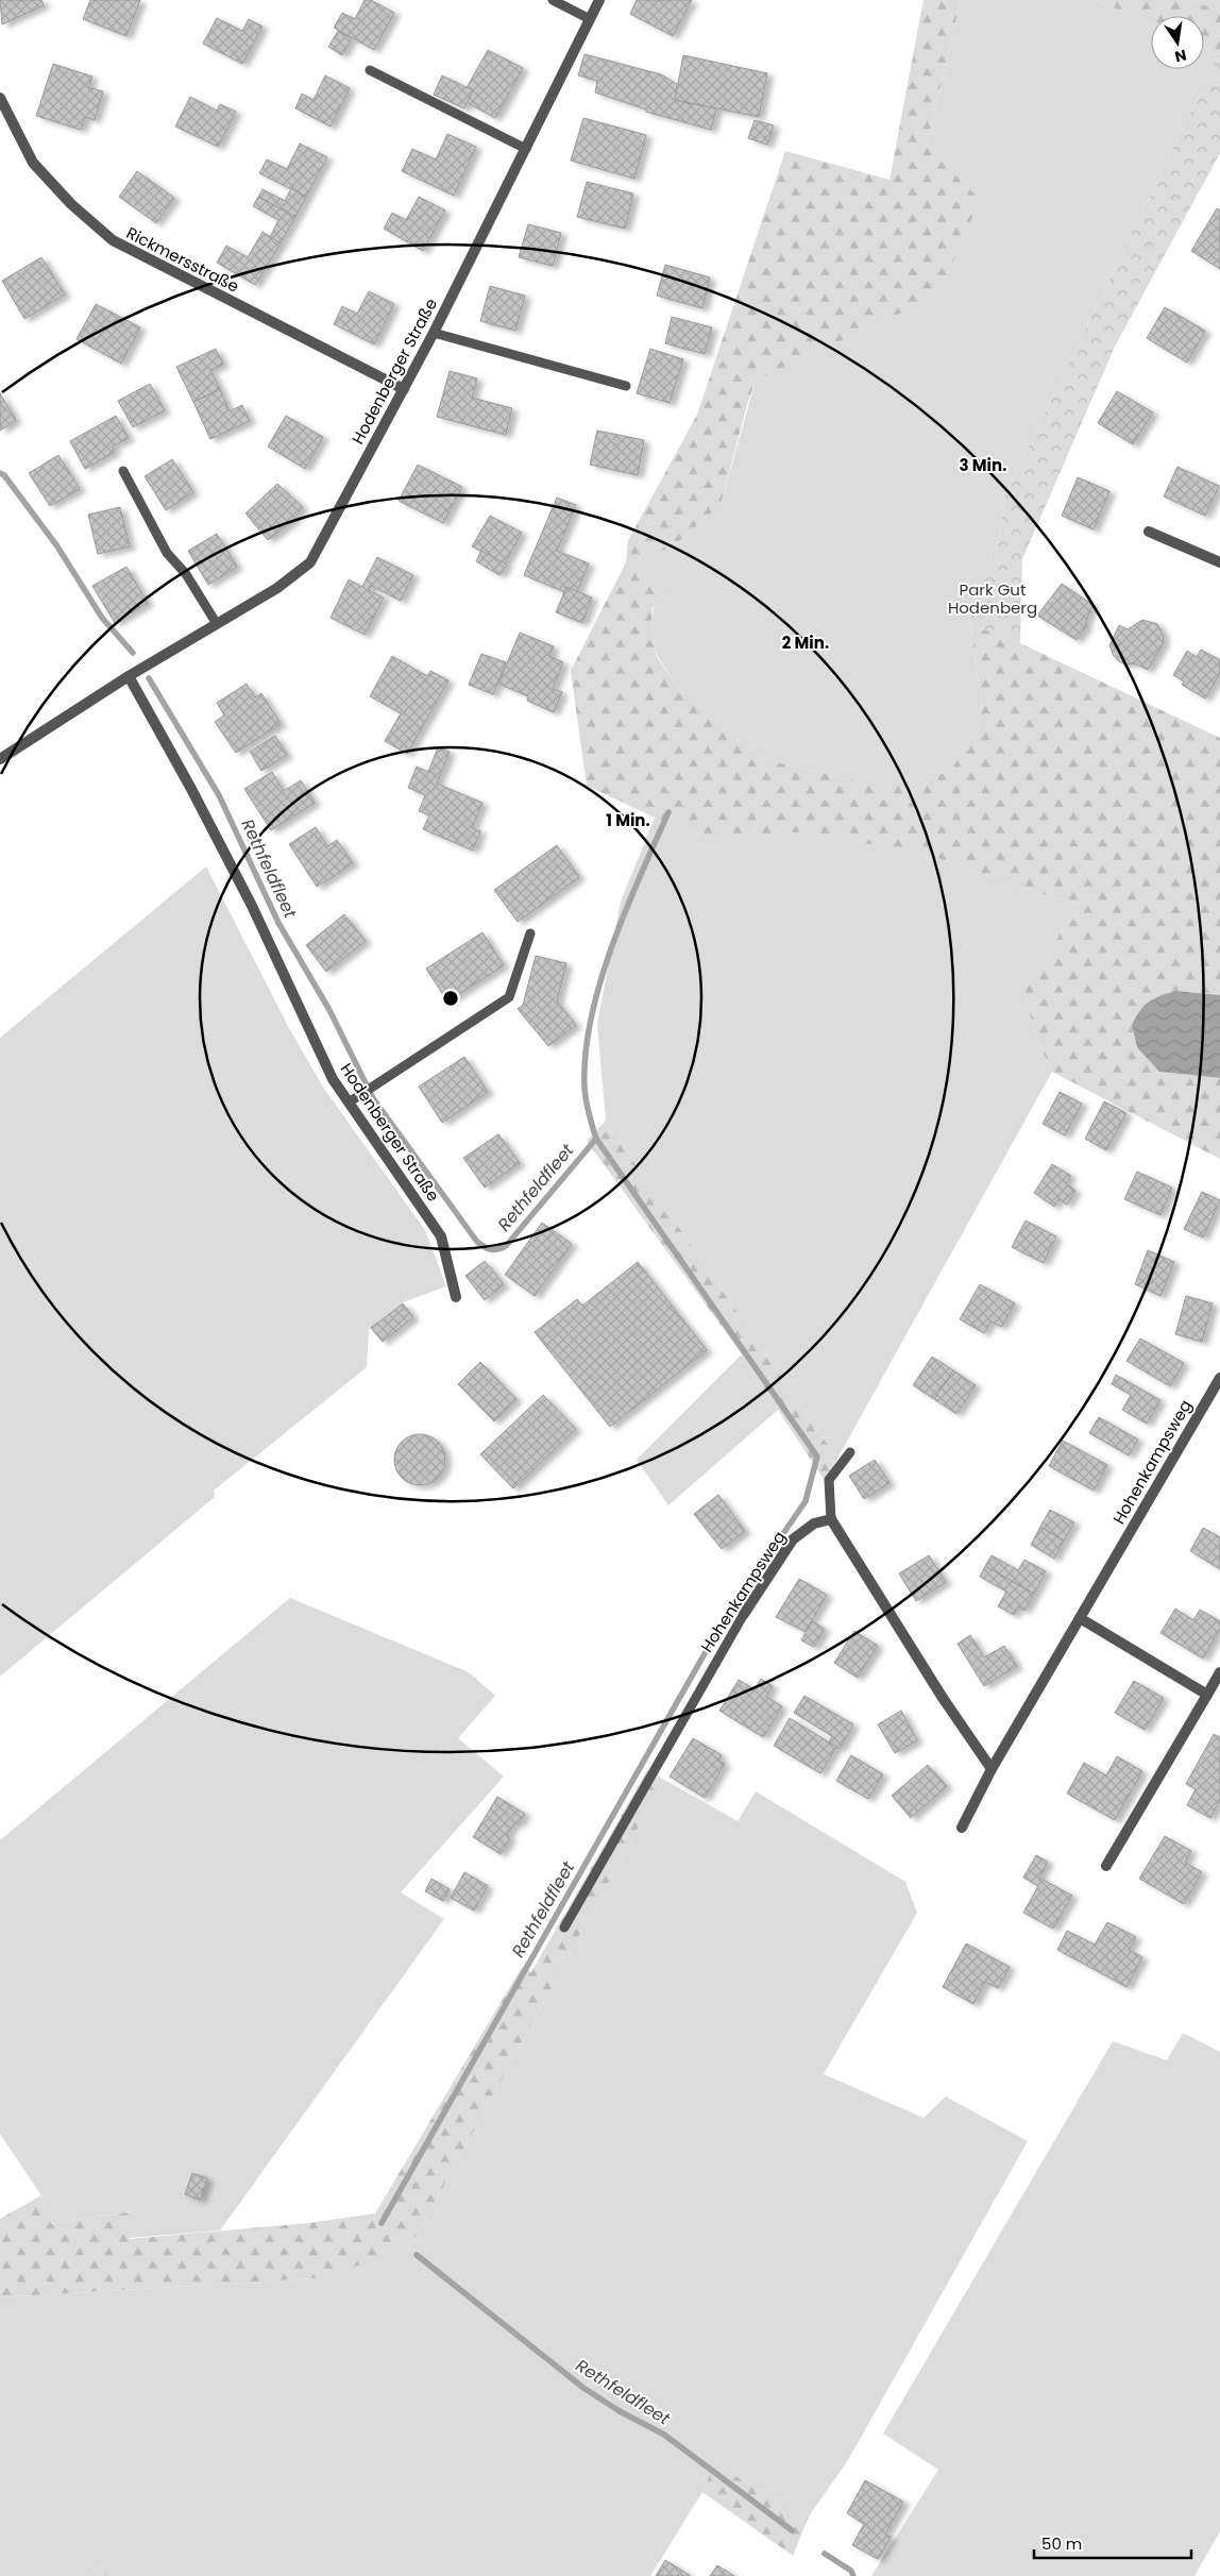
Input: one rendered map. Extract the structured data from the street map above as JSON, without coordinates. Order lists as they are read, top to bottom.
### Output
{
  "streets": {
    "street": ["Rickmersstraße", "Hodenberger Straße", "Hohenkampsweg"]
  },
  "crossings": [
    ["Rickmersstraße", "Hodenberger Straße"]
  ],
  "water": ["Rethfeldfleet"],
  "parks": ["Park Gut Hodenberg"],
  "scale_bar": "50 m",
  "north": "bottom",
  "rings": ["3 Min.", "2 Min.", "1 Min."]
}
